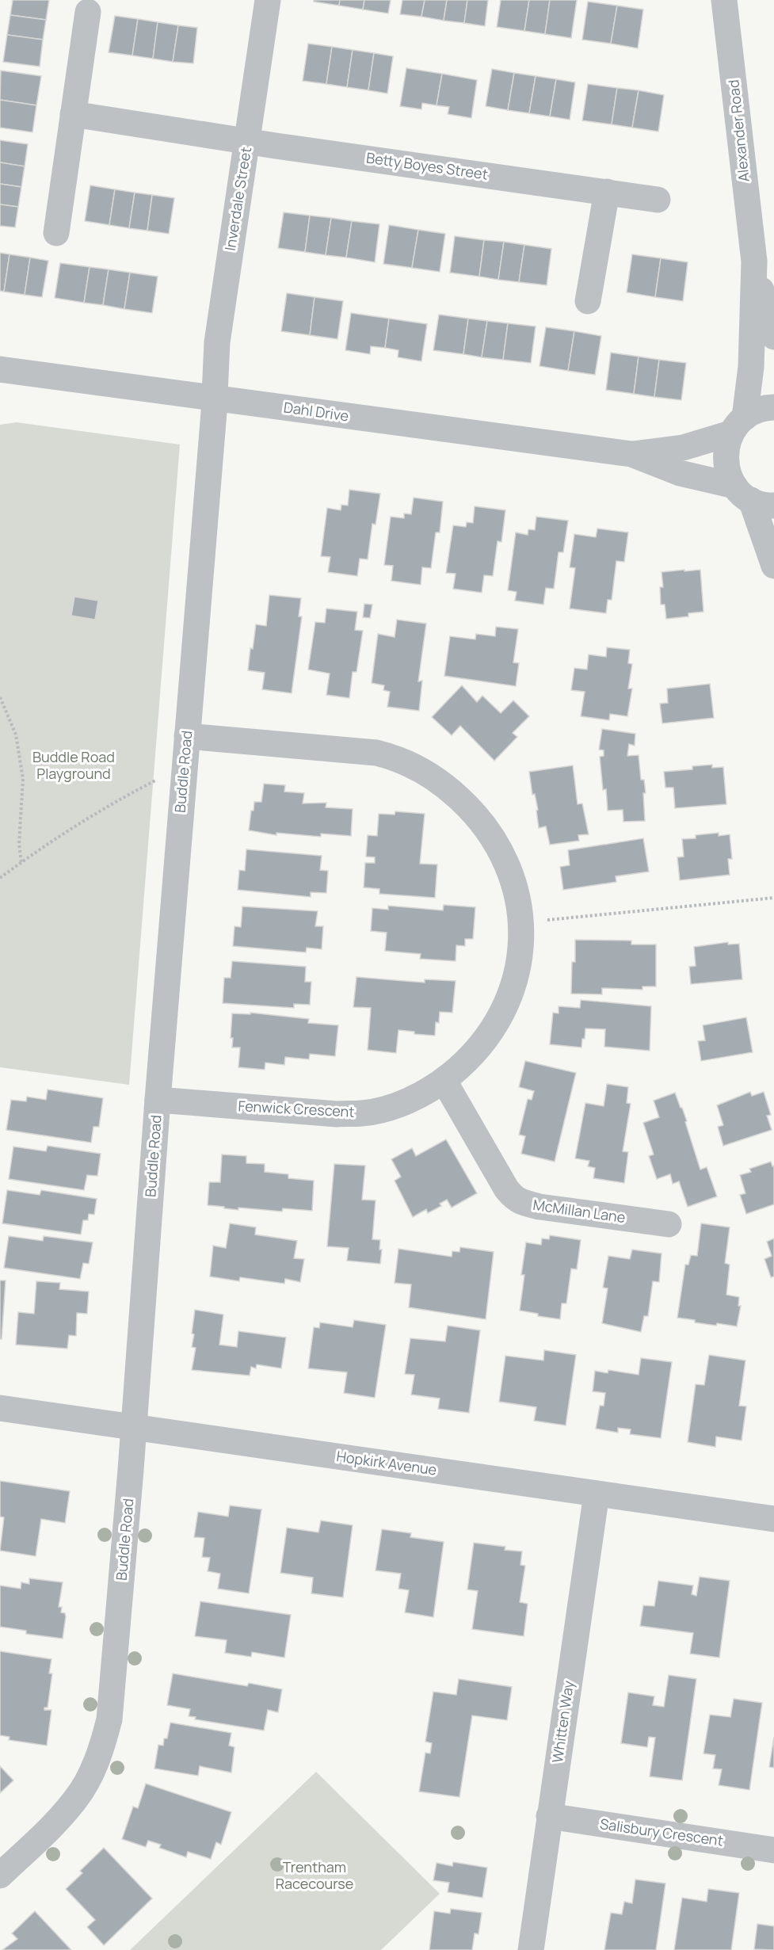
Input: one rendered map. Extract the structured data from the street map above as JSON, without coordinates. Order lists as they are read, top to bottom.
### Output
{
  "streets": {
    "street": [
      "Alexander Road",
      "Betty Boyes Street",
      "Inverdale Street",
      "Dahl Drive",
      "Buddle Road",
      "Fenwick Crescent",
      "McMillan Lane",
      "Hopkirk Avenue",
      "Whitten Way",
      "Salisbury Crescent"
    ]
  },
  "crossings": [
    ["Alexander Road", "Dahl Drive"],
    ["Betty Boyes Street", "Inverdale Street"],
    ["Inverdale Street", "Dahl Drive"],
    ["Inverdale Street", "Buddle Road"],
    ["Dahl Drive", "Buddle Road"],
    ["Buddle Road", "Fenwick Crescent"],
    ["Buddle Road", "Hopkirk Avenue"],
    ["Fenwick Crescent", "McMillan Lane"],
    ["Hopkirk Avenue", "Whitten Way"],
    ["Whitten Way", "Salisbury Crescent"]
  ],
  "parks": ["Buddle Road Playground", "Trentham Racecourse"]
}
